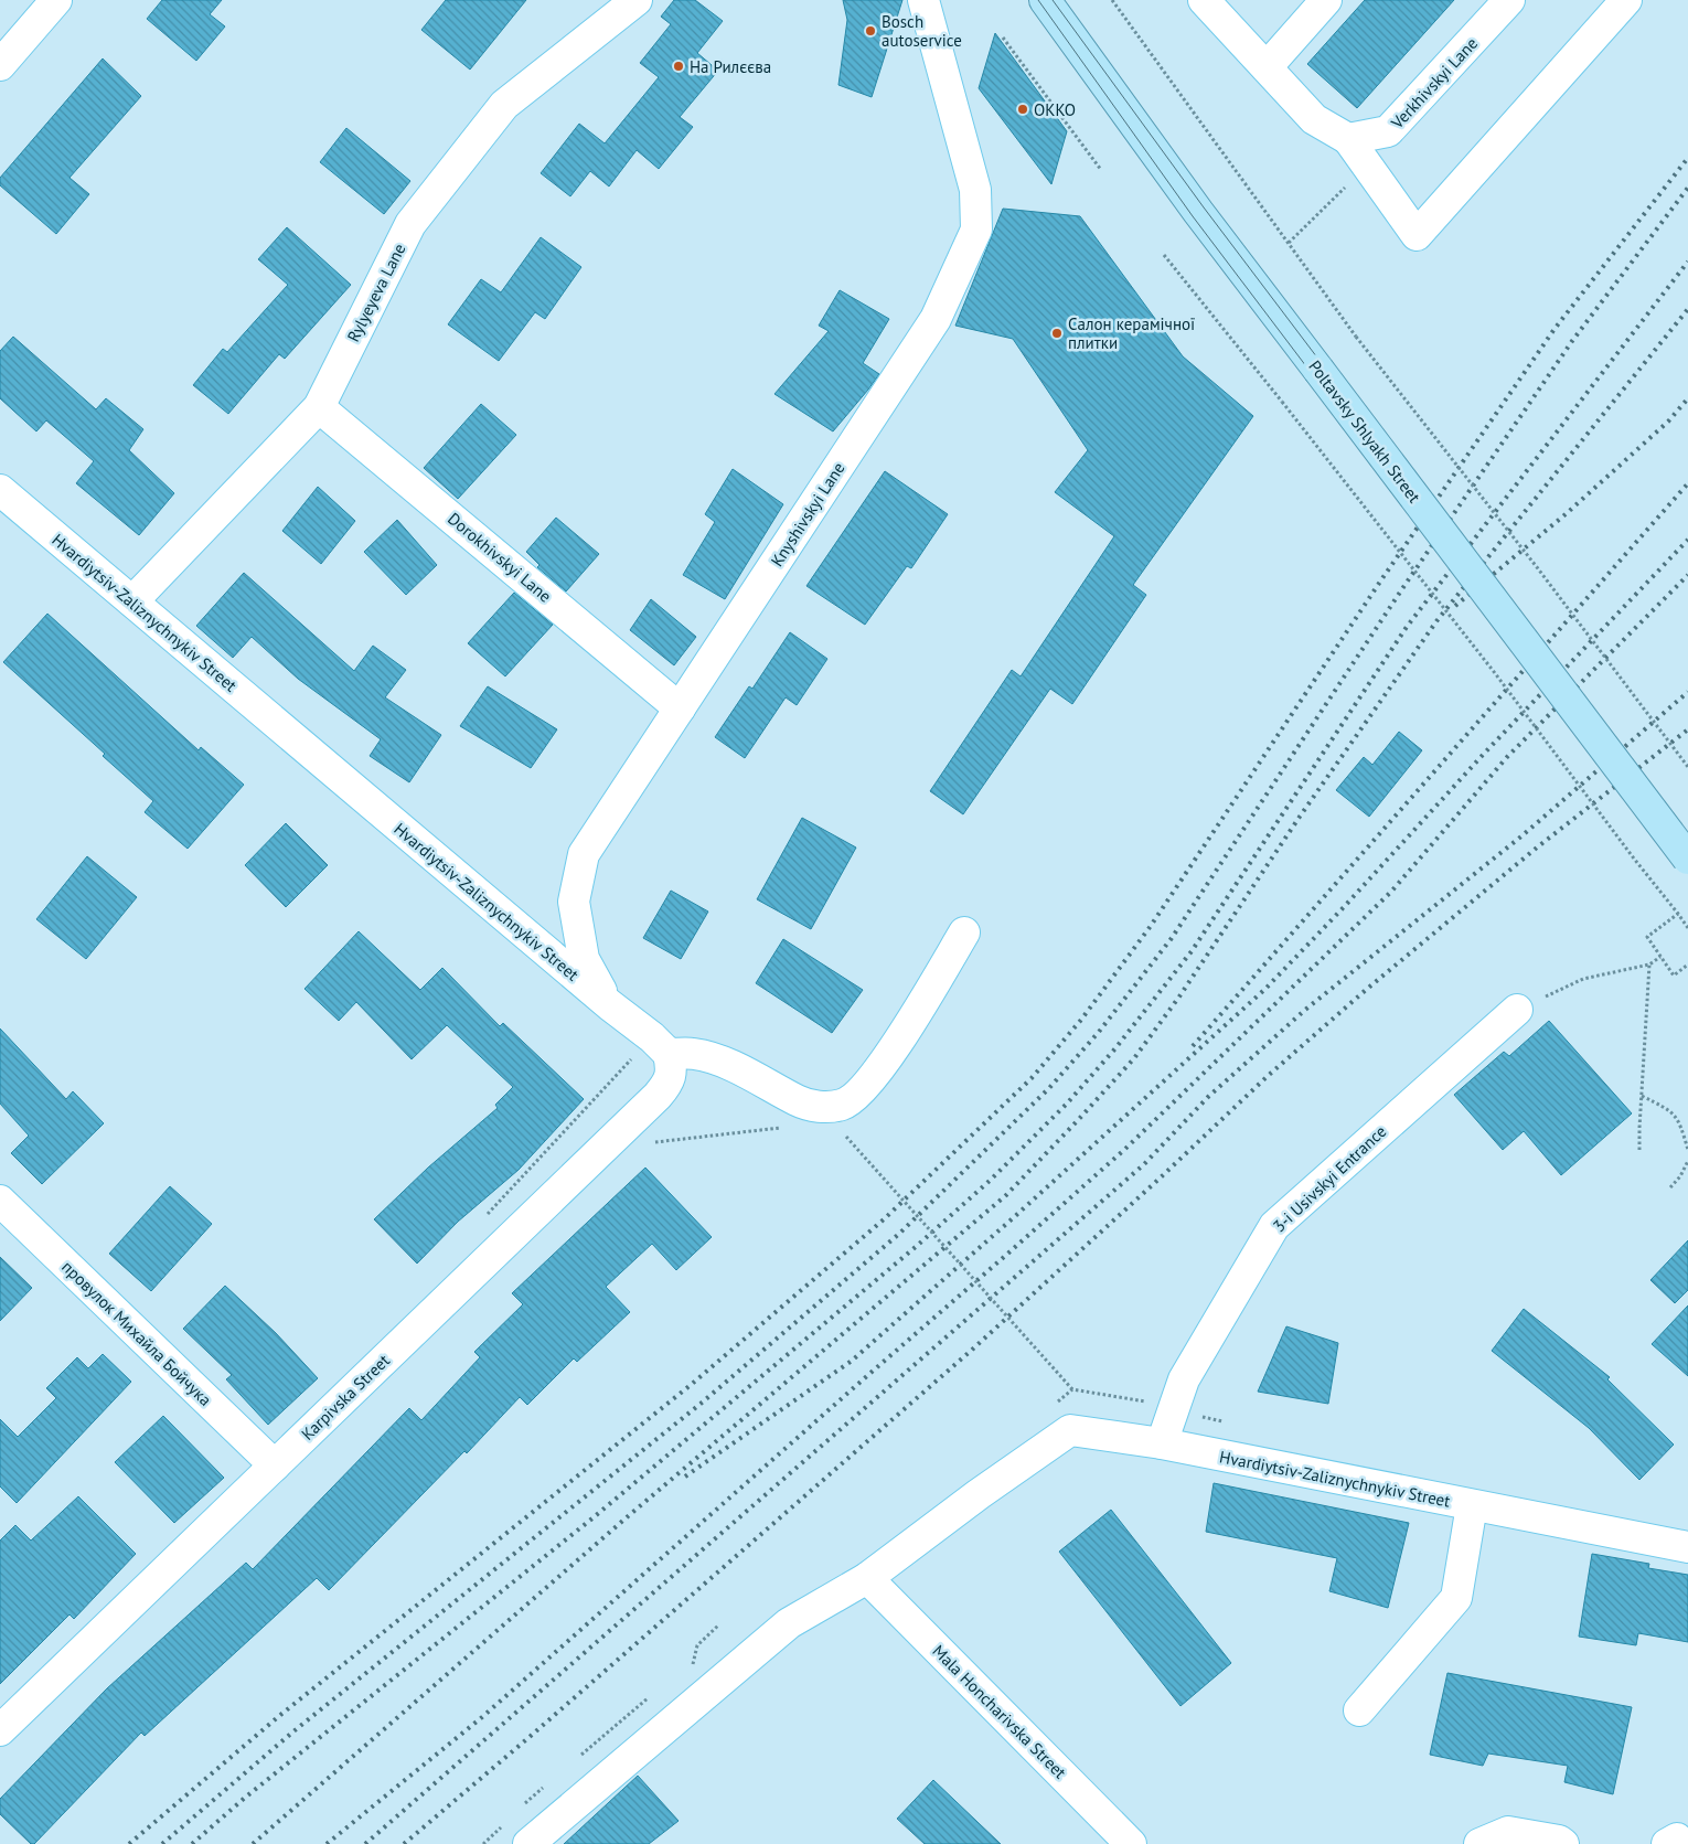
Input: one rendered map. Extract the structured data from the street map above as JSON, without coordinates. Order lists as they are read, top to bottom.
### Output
{
  "streets": {
    "main road": ["Poltavsky Shlyakh Street"],
    "street": [
      "Verkhivskyi Lane",
      "Rylyeyeva Lane",
      "Knyshivskyi Lane",
      "Dorokhivskyi Lane",
      "Hvardiytsiv-Zaliznychnykiv Street",
      "3-i Usivskyi Entrance",
      "провулок Михайла Бойчука",
      "Karpivska Street",
      "Mala Honcharivska Street"
    ]
  },
  "crossings": [
    ["Rylyeyeva Lane", "Dorokhivskyi Lane"],
    ["Rylyeyeva Lane", "Hvardiytsiv-Zaliznychnykiv Street"],
    ["Knyshivskyi Lane", "Dorokhivskyi Lane"],
    ["Knyshivskyi Lane", "Hvardiytsiv-Zaliznychnykiv Street"],
    ["Hvardiytsiv-Zaliznychnykiv Street", "3-i Usivskyi Entrance"],
    ["Hvardiytsiv-Zaliznychnykiv Street", "Karpivska Street"],
    ["Hvardiytsiv-Zaliznychnykiv Street", "Mala Honcharivska Street"],
    ["провулок Михайла Бойчука", "Karpivska Street"]
  ],
  "places": [
    "Bosch autoservice",
    "На Рилєєва",
    "OKKO",
    "Салон керамічної плитки"
  ]
}
